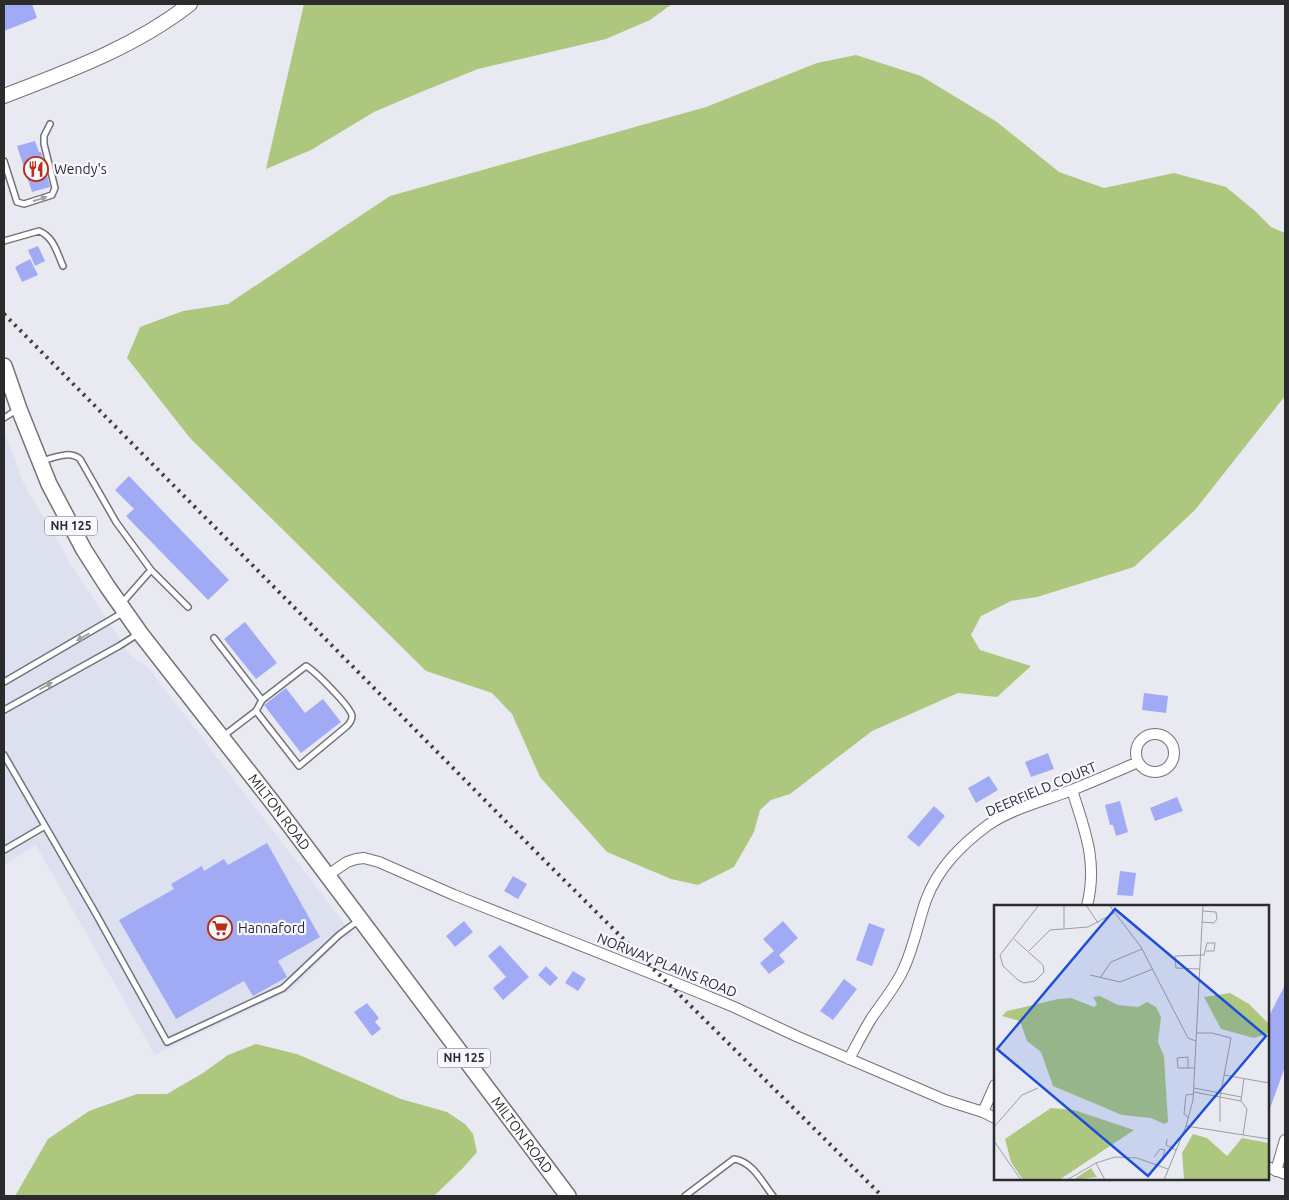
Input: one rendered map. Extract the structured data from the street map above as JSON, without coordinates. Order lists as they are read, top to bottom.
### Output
{
  "streets": {
    "main road": ["NH 125", "MILTON ROAD"],
    "street": ["DEERFIELD COURT", "NORWAY PLAINS ROAD"]
  },
  "crossings": [
    ["NH 125", "MILTON ROAD"],
    ["DEERFIELD COURT", "NORWAY PLAINS ROAD"],
    ["MILTON ROAD", "NORWAY PLAINS ROAD"]
  ],
  "places": {
    "restaurant": ["Wendy's"],
    "supermarket": ["Hannaford"]
  }
}
